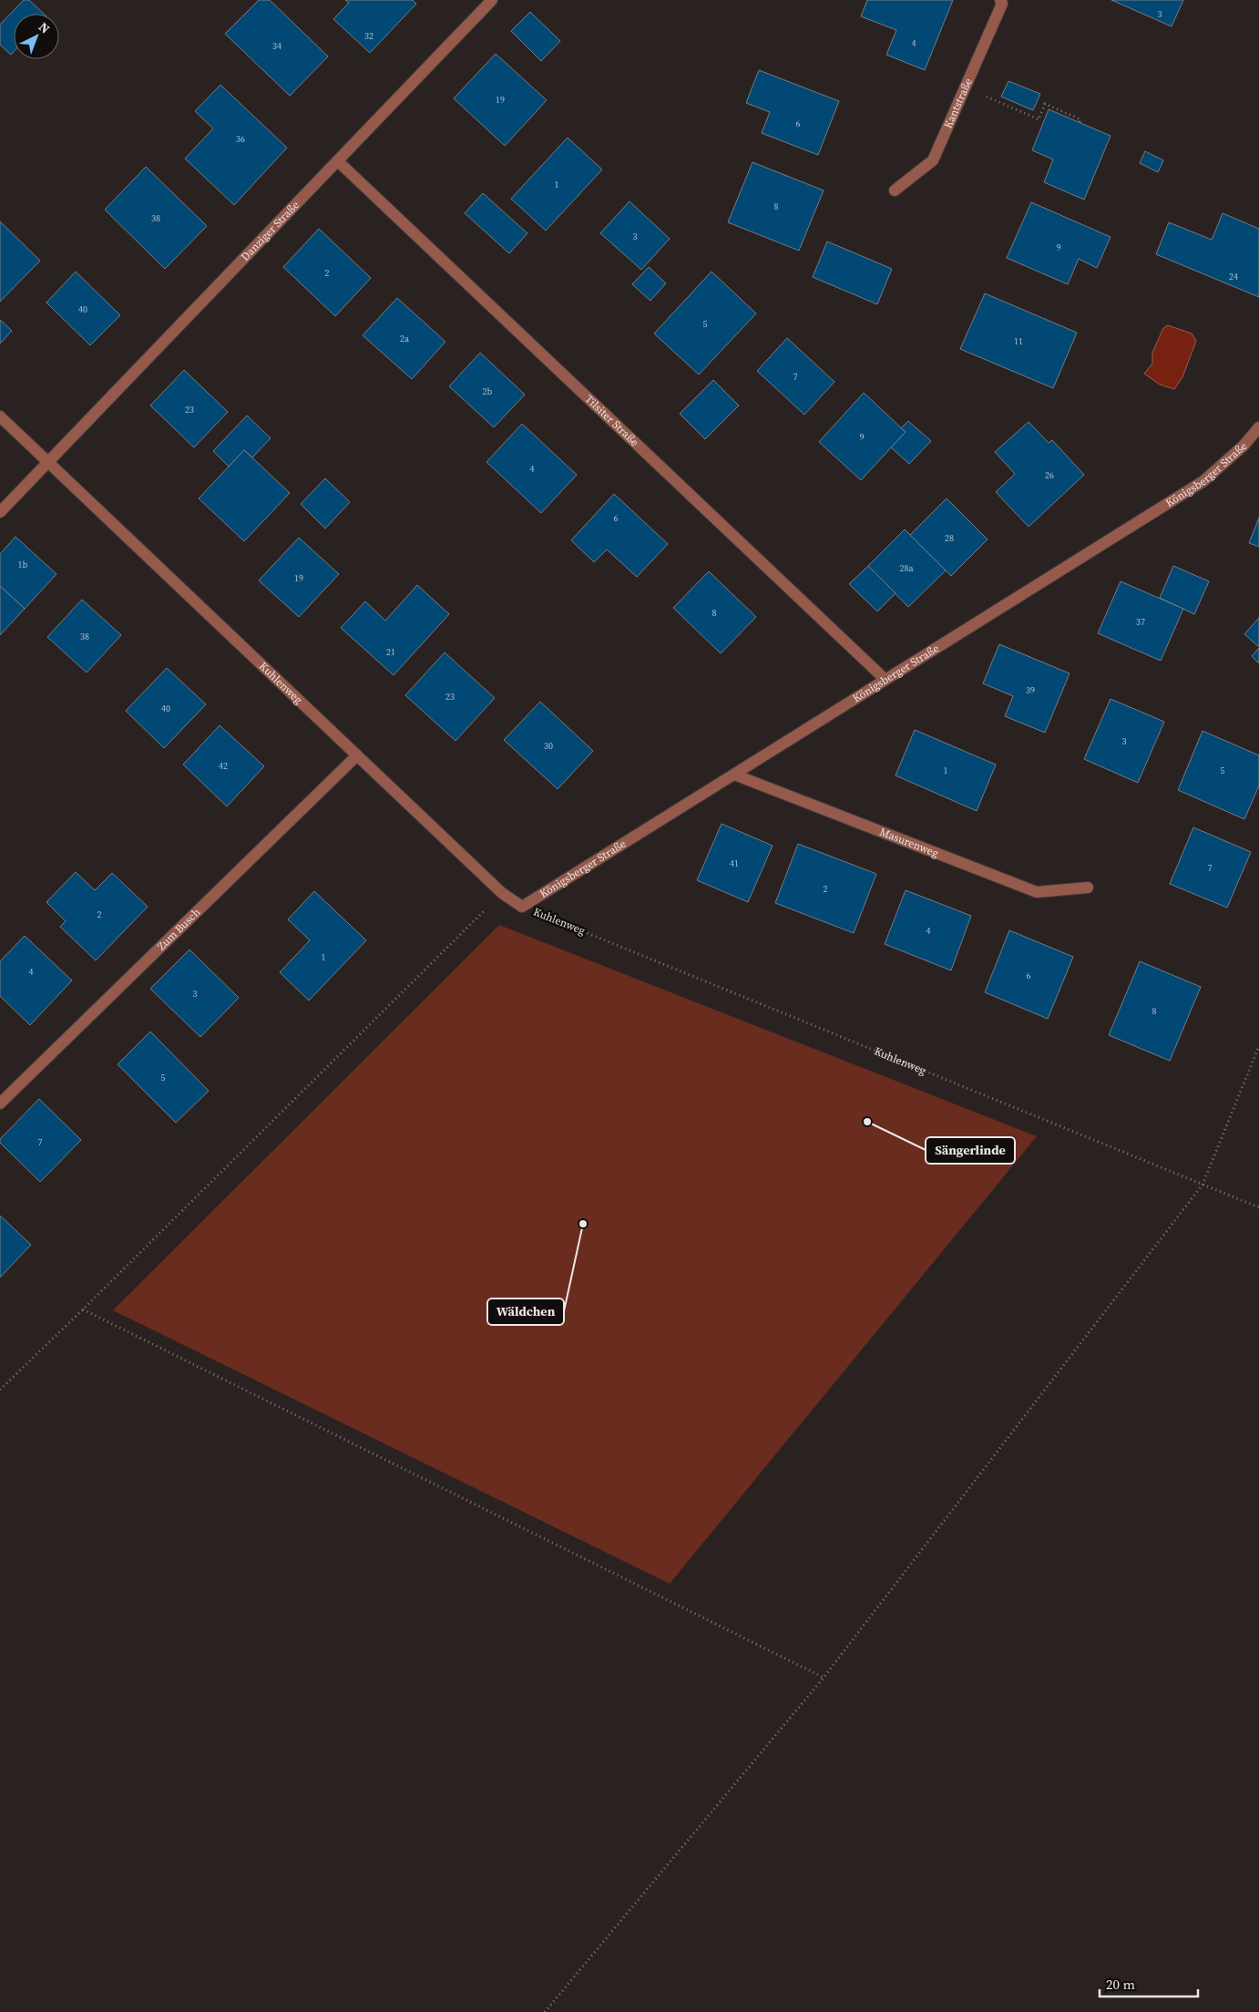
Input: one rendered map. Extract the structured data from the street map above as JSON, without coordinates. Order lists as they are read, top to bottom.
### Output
{
  "streets": {
    "street": [
      "Kantstraße",
      "Danziger Straße",
      "Tilsiter Straße",
      "Königsberger Straße",
      "Kuhlenweg",
      "Masurenweg",
      "Zum Busch"
    ]
  },
  "crossings": [
    ["Danziger Straße", "Tilsiter Straße"],
    ["Danziger Straße", "Kuhlenweg"],
    ["Tilsiter Straße", "Königsberger Straße"],
    ["Königsberger Straße", "Kuhlenweg"],
    ["Königsberger Straße", "Masurenweg"],
    ["Kuhlenweg", "Zum Busch"]
  ],
  "places": ["Sängerlinde", "Wäldchen"],
  "house_numbers": [
    "3",
    "32",
    "4",
    "34",
    "19",
    "6",
    "36",
    "1",
    "8",
    "38",
    "3",
    "9",
    "2",
    "24",
    "40",
    "5",
    "2a",
    "11",
    "7",
    "2b",
    "23",
    "9",
    "4",
    "26",
    "6",
    "28",
    "1b",
    "28a",
    "19",
    "8",
    "37",
    "38",
    "21",
    "39",
    "23",
    "40",
    "3",
    "30",
    "42",
    "1",
    "5",
    "41",
    "7",
    "2",
    "2",
    "4",
    "1",
    "4",
    "6",
    "3",
    "8",
    "5",
    "7"
  ],
  "scale_bar": "20 m",
  "north": "top right"
}
